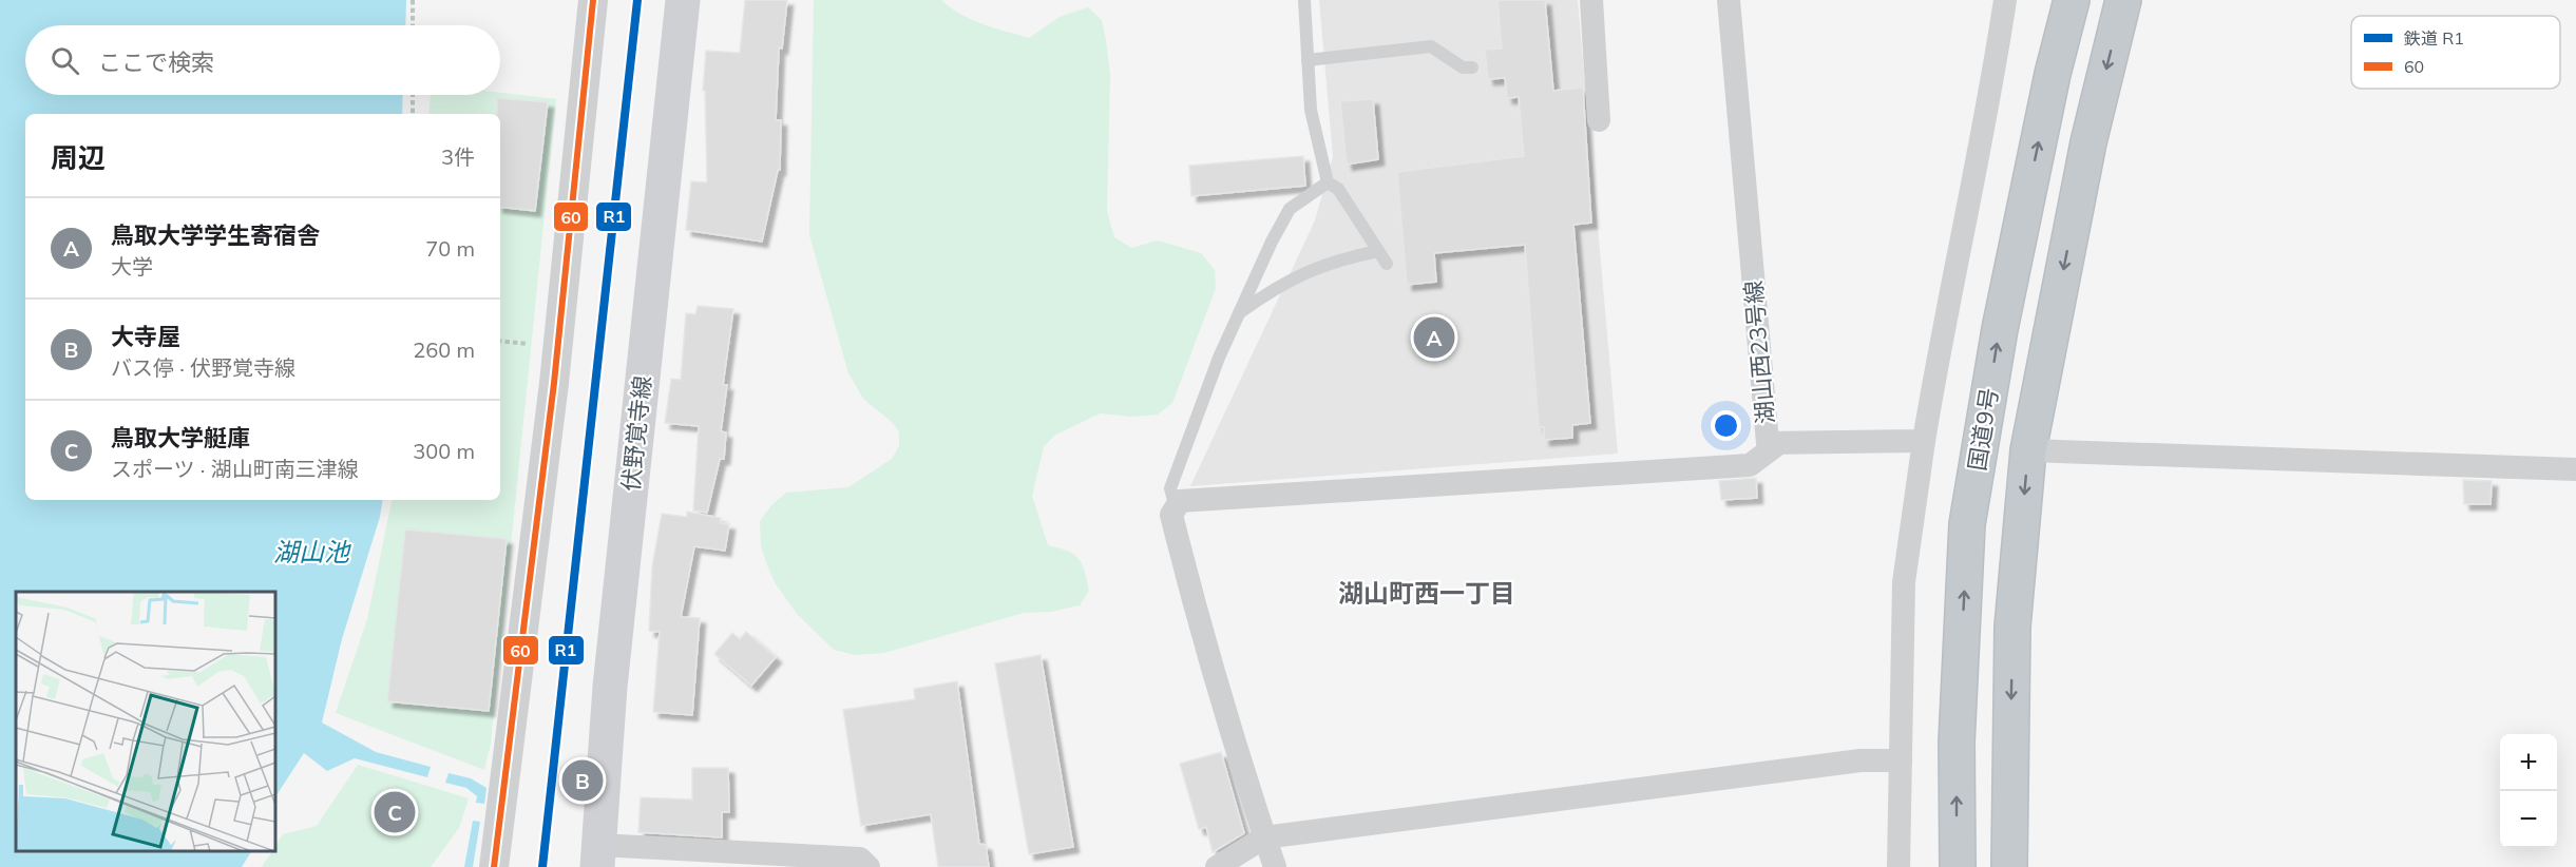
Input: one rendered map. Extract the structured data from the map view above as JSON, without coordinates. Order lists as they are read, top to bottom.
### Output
{
  "streets": {
    "highway": ["国道9号"],
    "main road": ["伏野覚寺線"],
    "street": ["湖山西23号線"]
  },
  "districts": ["湖山町西一丁目"],
  "water": ["湖山池"],
  "lines": ["rail line R1", "transit line 60"],
  "legend": ["鉄道 R1", "60"],
  "page": {
    "search": "ここで検索",
    "heading": ["周辺", "3件"],
    "list": [
      {
        "mark": "A",
        "name": "鳥取大学学生寄宿舎",
        "note": "大学",
        "value": "70 m"
      },
      {
        "mark": "B",
        "name": "大寺屋",
        "note": "バス停 · 伏野覚寺線",
        "value": "260 m"
      },
      {
        "mark": "C",
        "name": "鳥取大学艇庫",
        "note": "スポーツ · 湖山町南三津線",
        "value": "300 m"
      }
    ],
    "pins": ["A", "B", "C"],
    "map_buttons": ["+", "−"]
  }
}
